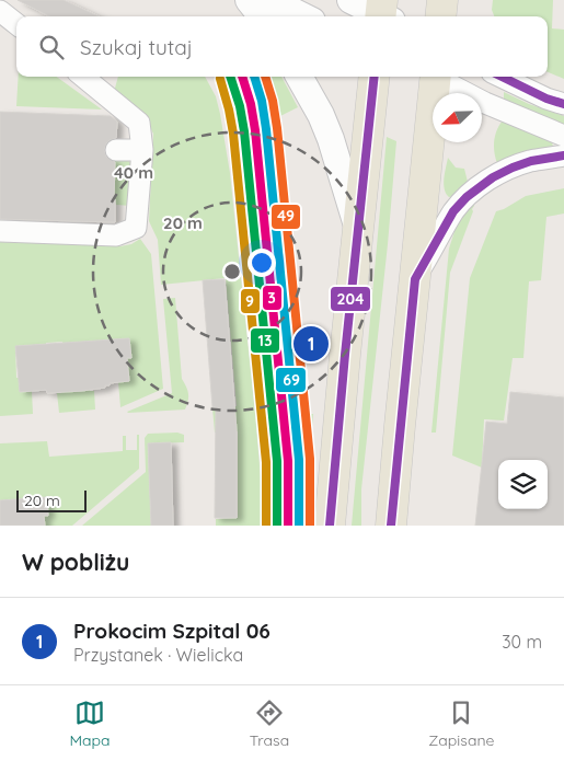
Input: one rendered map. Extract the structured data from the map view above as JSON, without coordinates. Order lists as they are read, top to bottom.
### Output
{
  "lines": [
    "transit line 3",
    "transit line 13",
    "transit line 69",
    "transit line 49",
    "transit line 204",
    "transit line 9"
  ],
  "scale_bar": "20 m",
  "north": "bottom left",
  "page": {
    "search": "Szukaj tutaj",
    "pins": "1",
    "scale": "20 m",
    "heading": "W pobliżu",
    "list": [
      {
        "mark": "1",
        "name": "Prokocim Szpital 06",
        "note": "Przystanek · Wielicka",
        "value": "30 m"
      }
    ],
    "nav": ["Mapa", "Trasa", "Zapisane"]
  },
  "rings": ["40 m", "20 m"]
}
